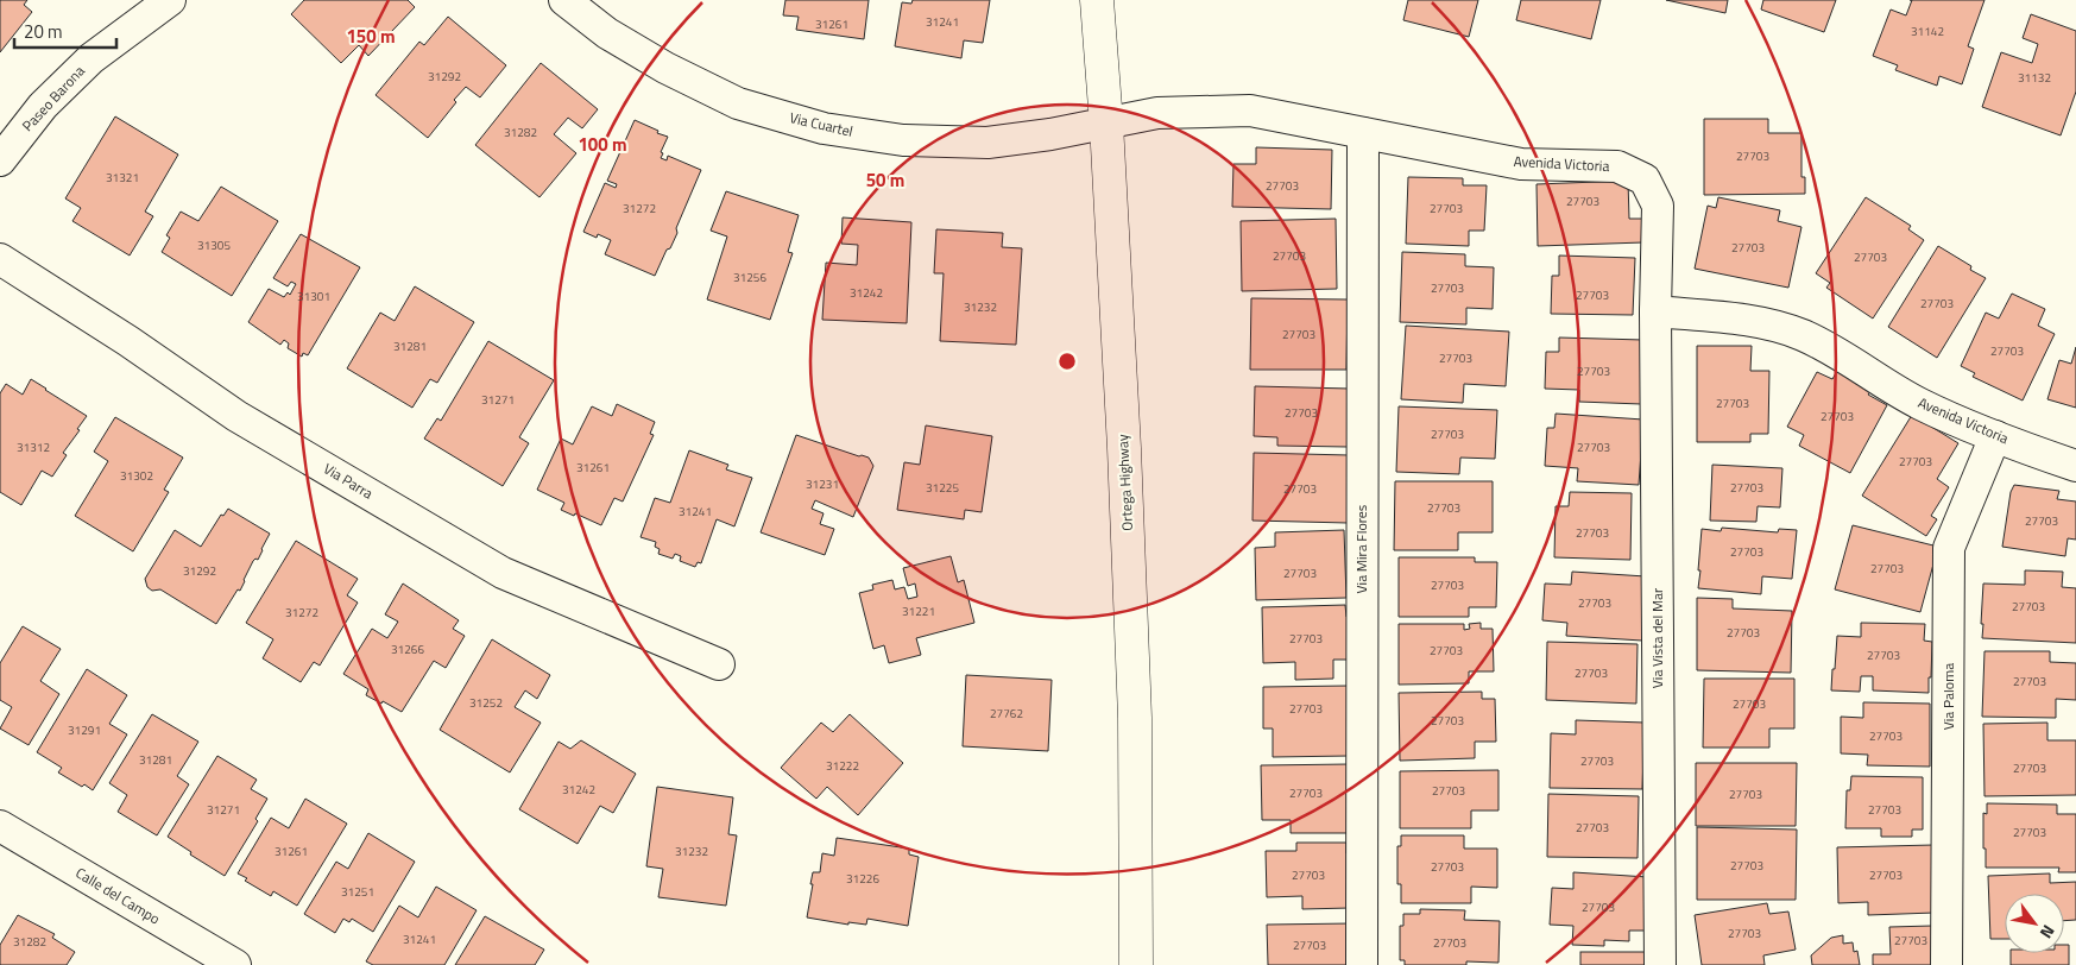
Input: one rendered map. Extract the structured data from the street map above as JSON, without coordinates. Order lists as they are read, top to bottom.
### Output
{
  "streets": {
    "main road": ["Ortega Highway"],
    "street": [
      "Paseo Barona",
      "Via Cuartel",
      "Avenida Victoria",
      "Via Parra",
      "Via Mira Flores",
      "Via Vista del Mar",
      "Via Paloma",
      "Calle del Campo"
    ]
  },
  "crossings": [
    ["Via Cuartel", "Avenida Victoria"],
    ["Via Cuartel", "Ortega Highway"],
    ["Avenida Victoria", "Ortega Highway"],
    ["Avenida Victoria", "Via Mira Flores"],
    ["Avenida Victoria", "Via Vista del Mar"],
    ["Avenida Victoria", "Via Paloma"]
  ],
  "house_numbers": [
    "31241",
    "31261",
    "31142",
    "31292",
    "31132",
    "31282",
    "27703",
    "31321",
    "27703",
    "27703",
    "31272",
    "27703",
    "31305",
    "27703",
    "27703",
    "27703",
    "31256",
    "27703",
    "31242",
    "27703",
    "31301",
    "27703",
    "31232",
    "27703",
    "31281",
    "27703",
    "27703",
    "27703",
    "31271",
    "27703",
    "27703",
    "27703",
    "27703",
    "31312",
    "27703",
    "27703",
    "31261",
    "31302",
    "31231",
    "31225",
    "27703",
    "27703",
    "27703",
    "31241",
    "27703",
    "27703",
    "27703",
    "27703",
    "31292",
    "27703",
    "27703",
    "27703",
    "27703",
    "31221",
    "31272",
    "27703",
    "27703",
    "31266",
    "27703",
    "27703",
    "27703",
    "27703",
    "31252",
    "27703",
    "27703",
    "27762",
    "27703",
    "31291",
    "27703",
    "31281",
    "27703",
    "31222",
    "27703",
    "31242",
    "27703",
    "27703",
    "27703",
    "31271",
    "27703",
    "27703",
    "27703",
    "31261",
    "31232",
    "27703",
    "27703",
    "27703",
    "27703",
    "31226",
    "31251",
    "27703",
    "27703",
    "31241",
    "27703",
    "31282",
    "27703",
    "27703"
  ],
  "scale_bar": "20 m",
  "north": "bottom right",
  "rings": ["150 m", "100 m", "50 m"]
}
